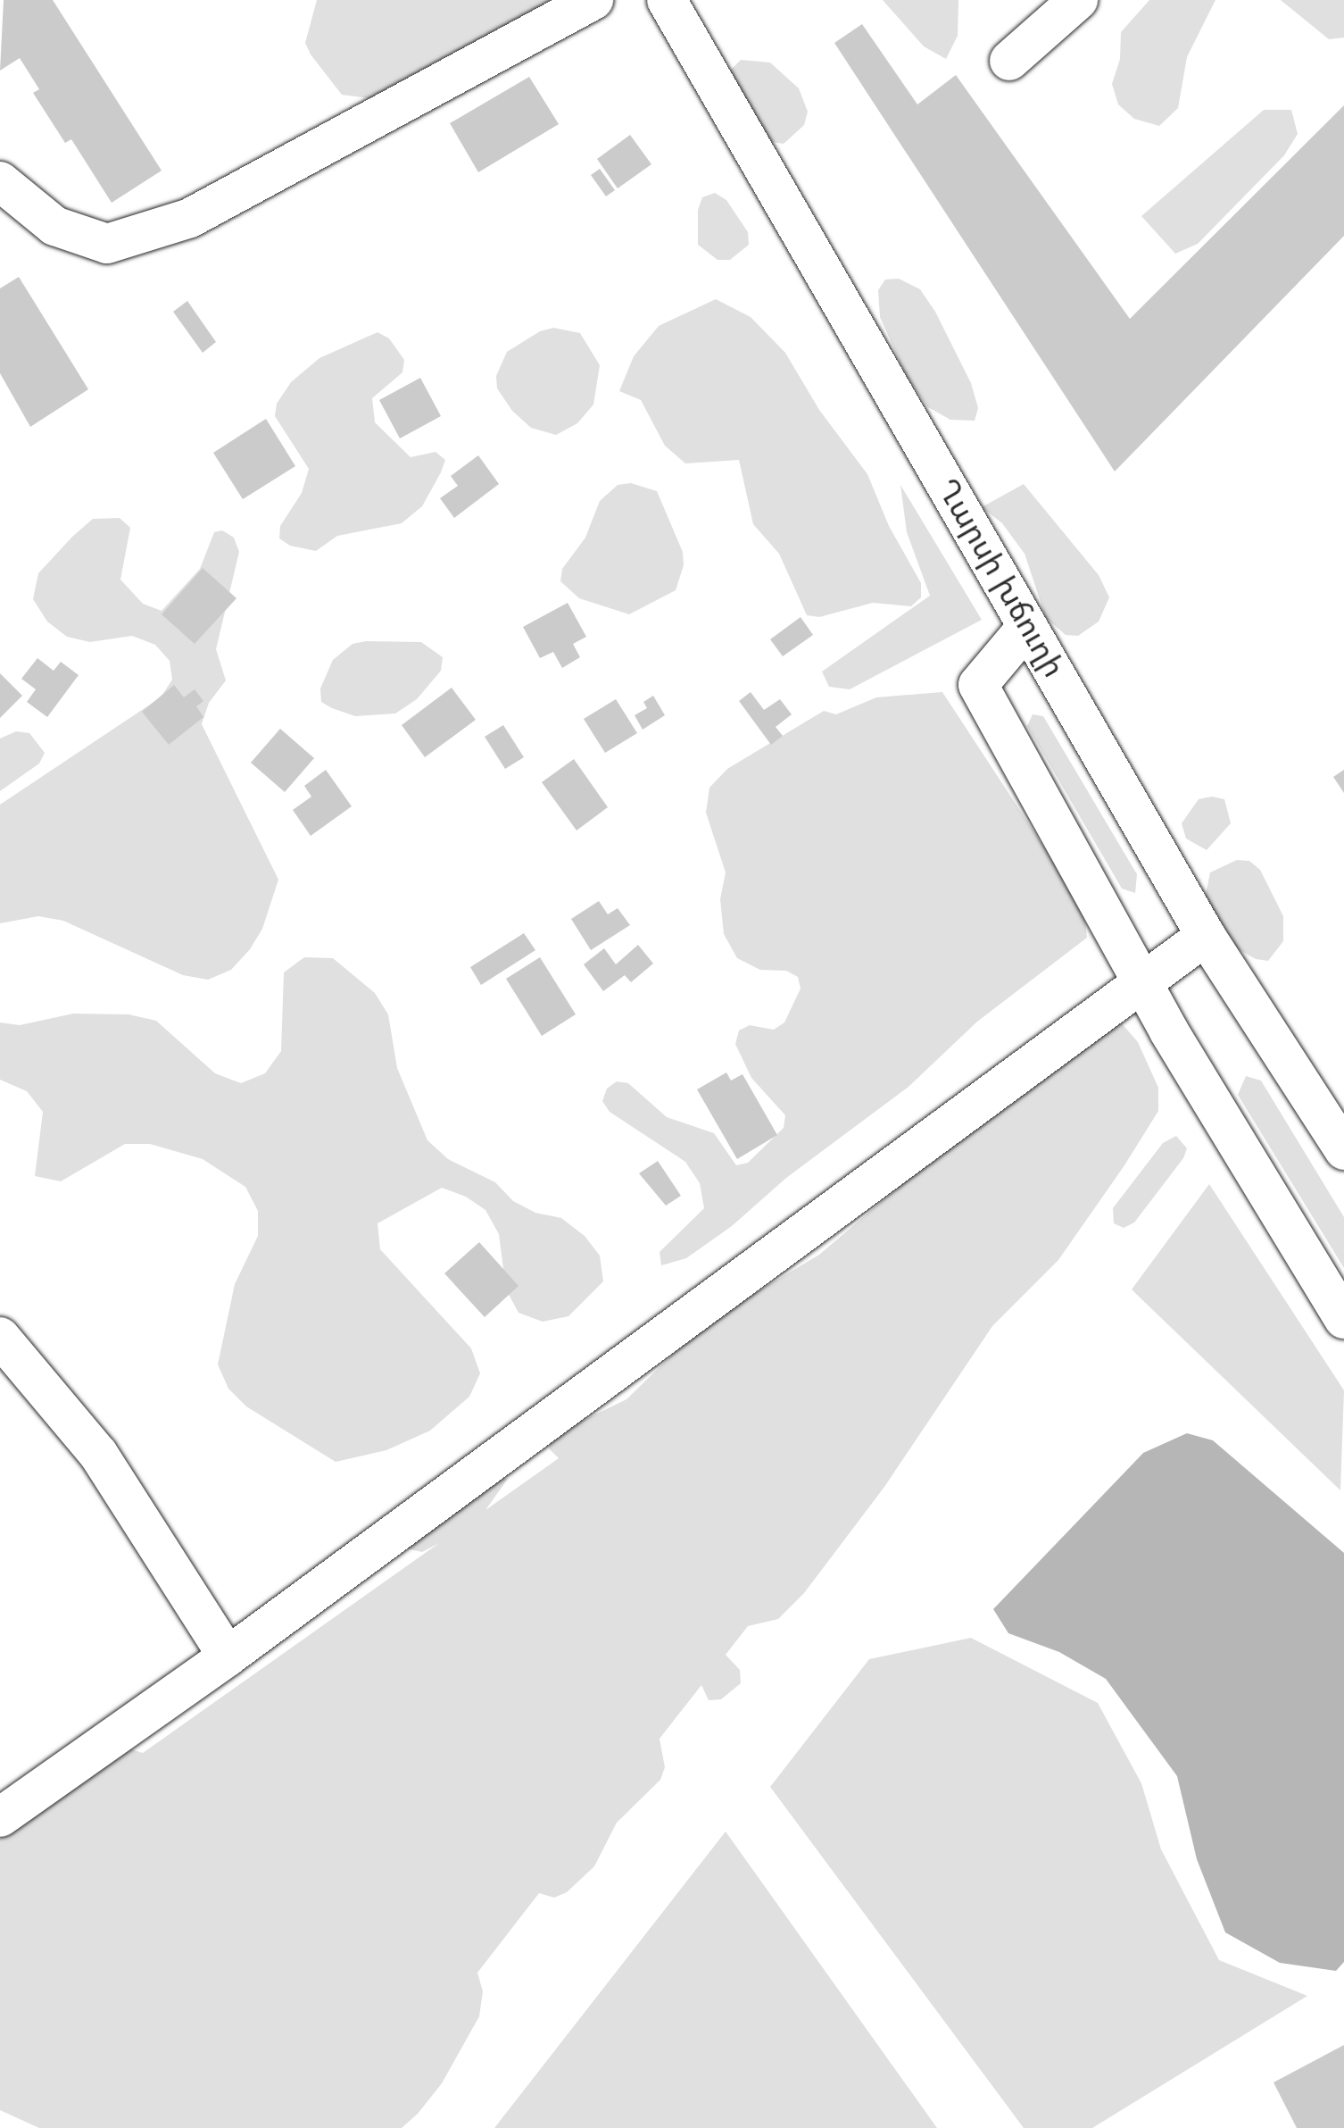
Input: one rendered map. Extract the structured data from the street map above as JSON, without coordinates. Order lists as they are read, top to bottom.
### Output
{
  "streets": {
    "street": ["Ղարսի խճուղի"]
  }
}
